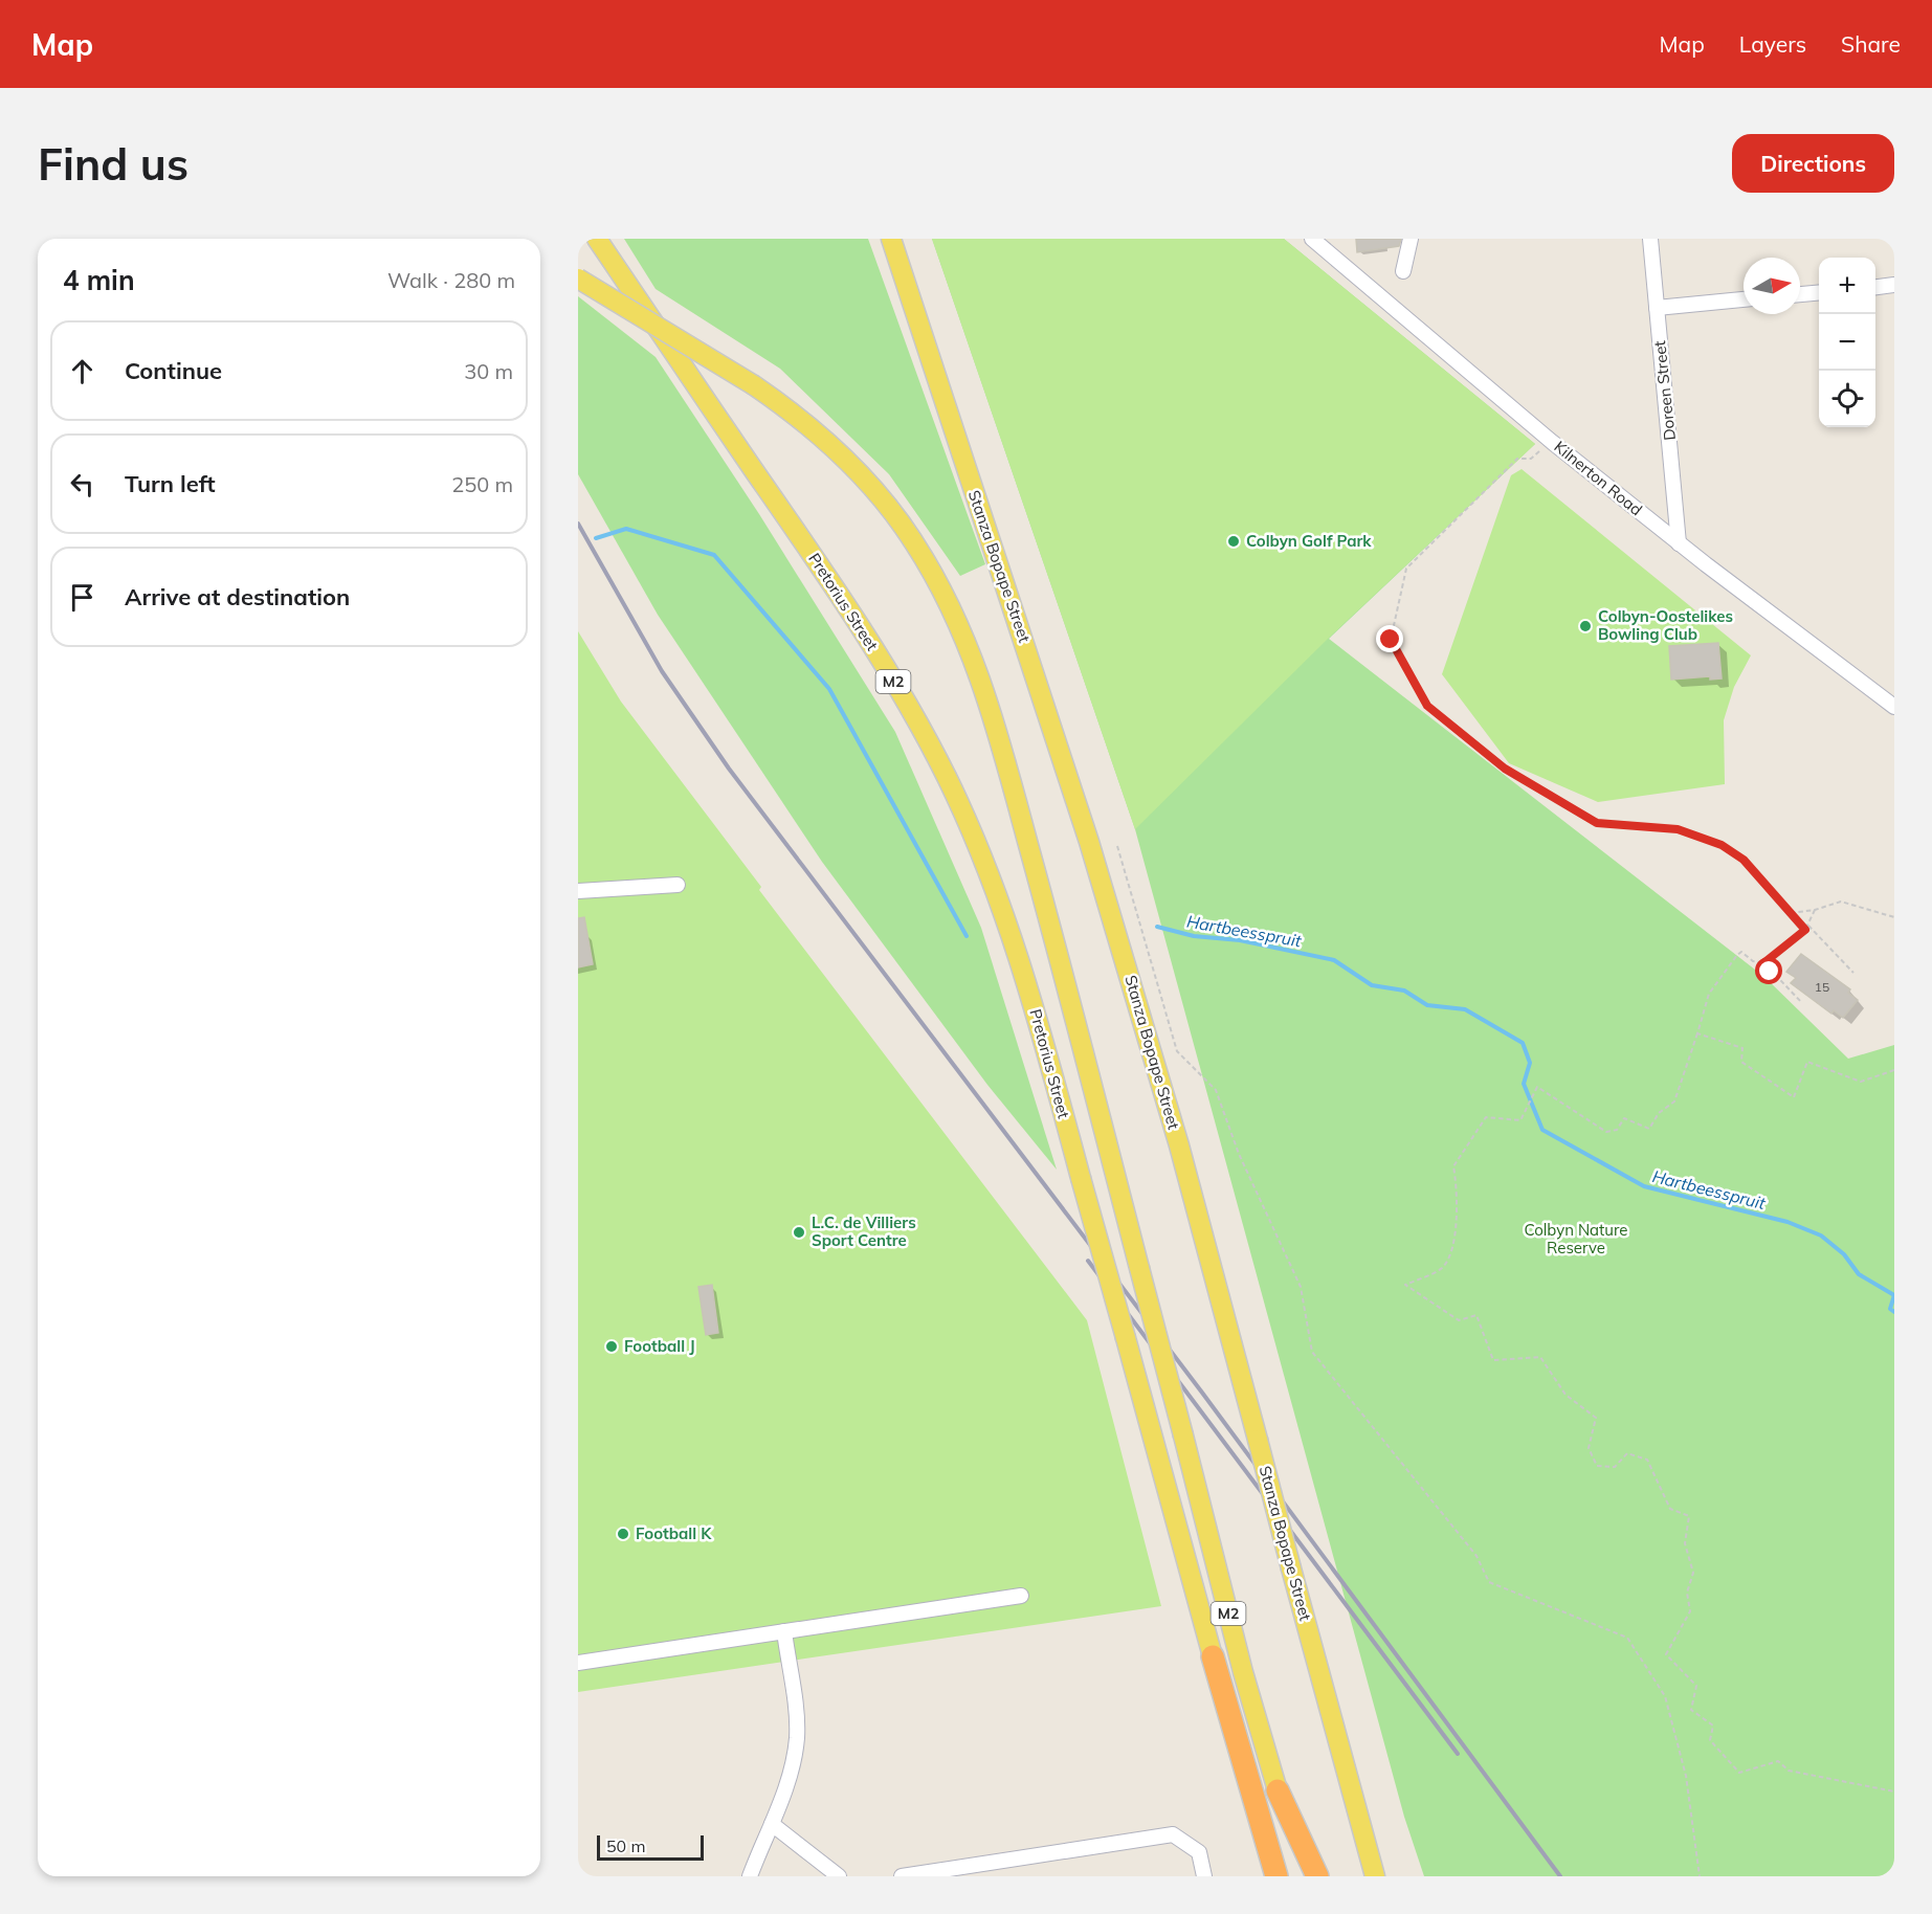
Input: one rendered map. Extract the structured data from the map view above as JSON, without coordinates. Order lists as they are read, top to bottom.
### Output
{
  "streets": {
    "highway": ["M2"],
    "main road": ["Stanza Bopape Street", "Pretorius Street"],
    "street": ["Doreen Street", "Kilnerton Road"]
  },
  "crossings": [
    ["Doreen Street", "Kilnerton Road"],
    ["Pretorius Street", "M2"]
  ],
  "water": ["Hartbeesspruit"],
  "parks": ["Colbyn Nature Reserve"],
  "places": [
    "Colbyn Golf Park",
    "Colbyn-Oostelikes Bowling Club",
    "L.C. de Villiers Sport Centre",
    "Football J",
    "Football K"
  ],
  "house_numbers": ["15"],
  "scale_bar": "50 m",
  "north": "right",
  "page": {
    "header": "Map",
    "nav": ["Map", "Layers", "Share"],
    "buttons": "Directions",
    "title": "Find us",
    "heading": ["4 min", "Walk · 280 m"],
    "map_buttons": ["+", "−"],
    "list": [
      ["Continue", "30 m"],
      ["Turn left", "250 m"],
      "Arrive at destination"
    ],
    "scale": "50 m"
  }
}
